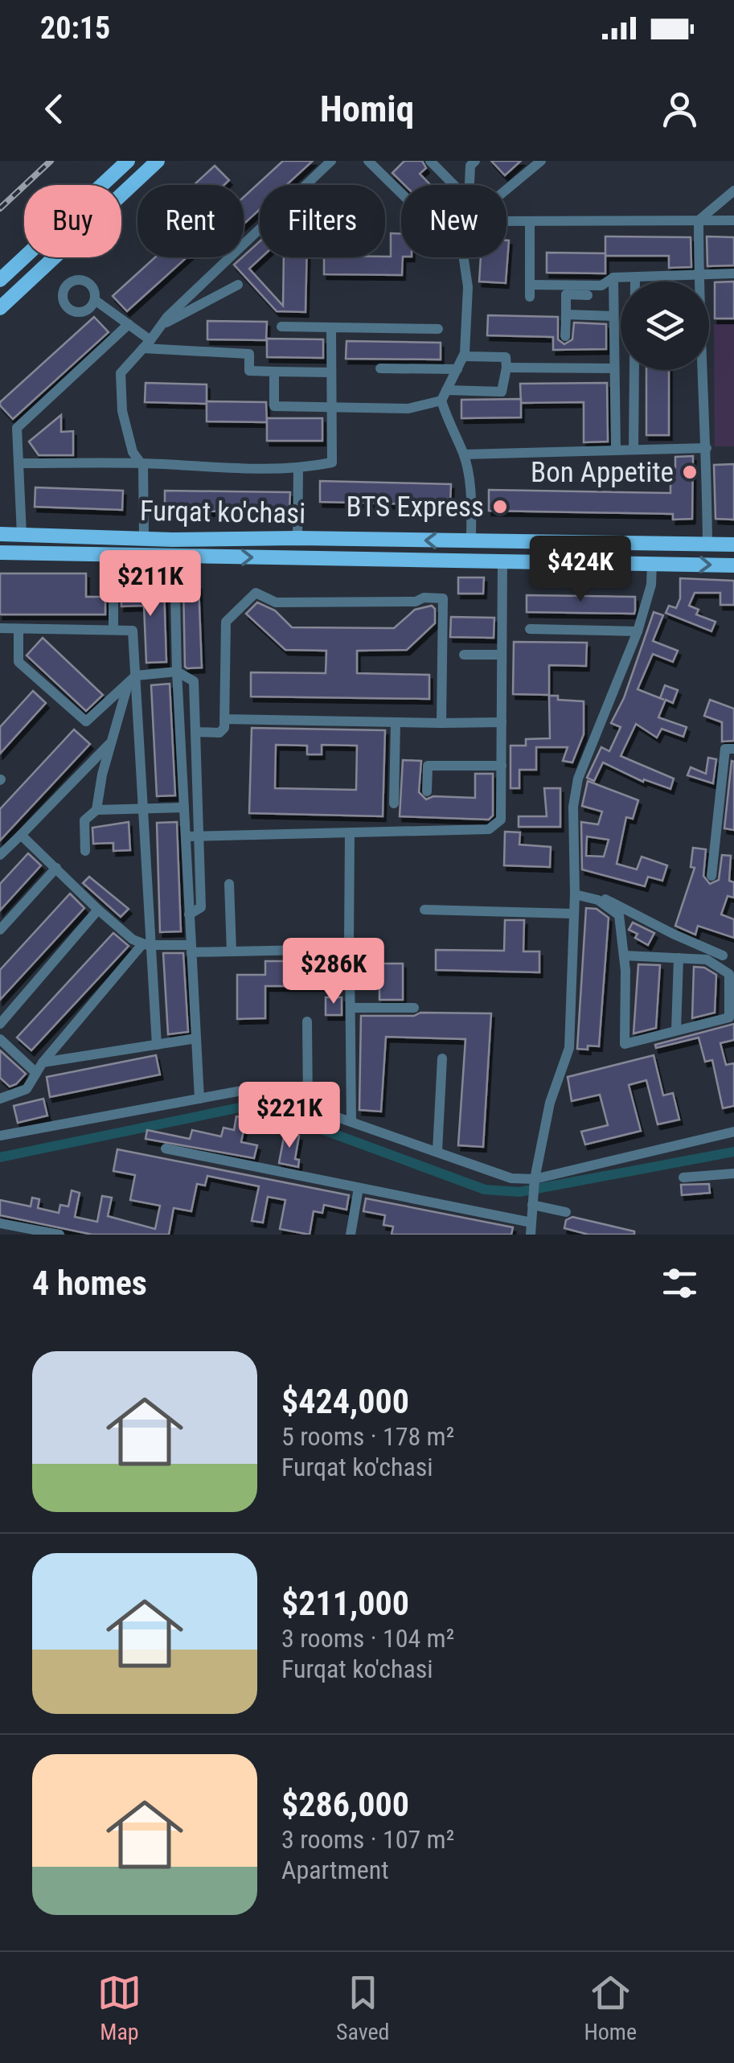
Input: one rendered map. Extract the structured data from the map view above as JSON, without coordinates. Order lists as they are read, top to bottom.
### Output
{
  "streets": {
    "main road": ["Furqat ko'chasi"]
  },
  "places": ["Bon Appetite", "BTS Express"],
  "page": {
    "status": "20:15",
    "header": "Homiq",
    "chip": [
      "Buy",
      "Rent",
      "Filters",
      "New"
    ],
    "price": [
      "$424K",
      "$211K",
      "$286K",
      "$221K"
    ],
    "heading": "4 homes",
    "list": [
      {
        "name": "$424,000",
        "note": "5 rooms · 178 m² · Furqat ko'chasi"
      },
      {
        "name": "$211,000",
        "note": "3 rooms · 104 m² · Furqat ko'chasi"
      },
      {
        "name": "$286,000",
        "note": "3 rooms · 107 m² · Apartment"
      }
    ],
    "tabs": ["Map", "Saved", "Home"]
  }
}
